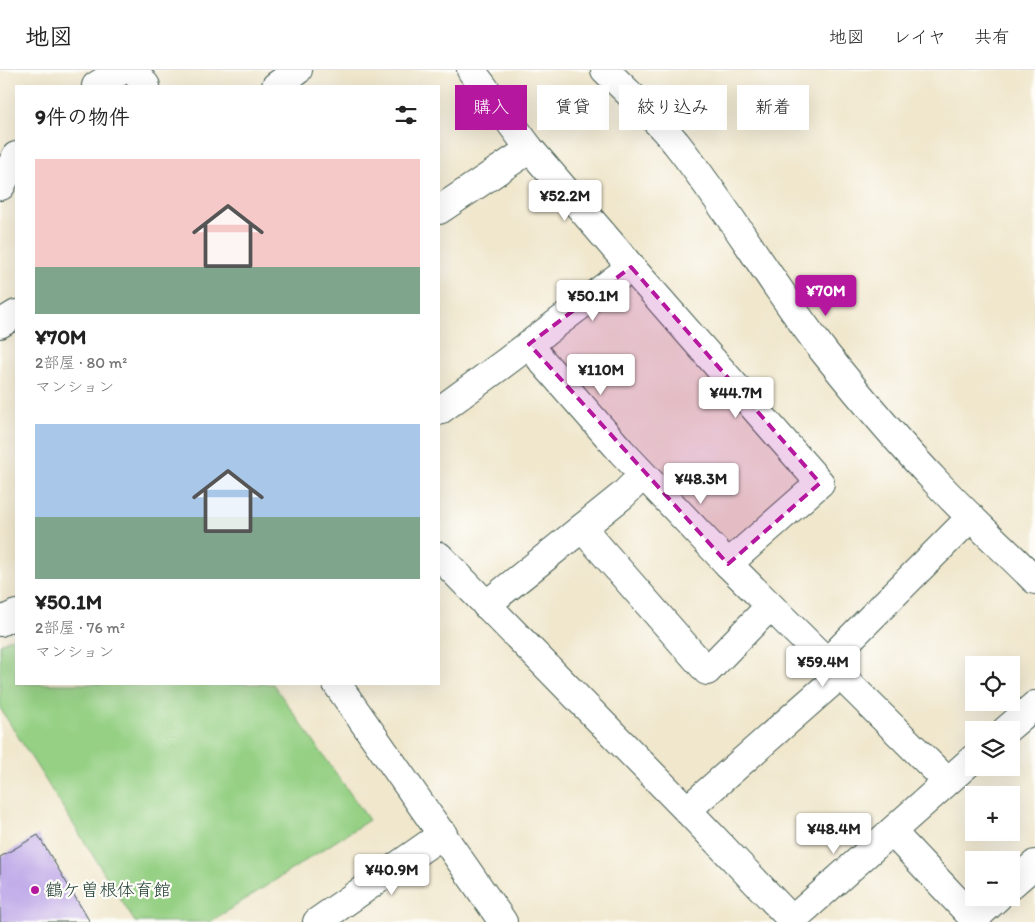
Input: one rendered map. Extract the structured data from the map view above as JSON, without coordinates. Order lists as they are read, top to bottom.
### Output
{
  "places": ["鶴ケ曽根体育館"],
  "page": {
    "header": "地図",
    "nav": ["地図", "レイヤ", "共有"],
    "chip": [
      "購入",
      "賃貸",
      "絞り込み",
      "新着"
    ],
    "heading": "9件の物件",
    "list": [
      {
        "name": "¥70M",
        "note": "2部屋 · 80 m² · マンション"
      },
      {
        "name": "¥50.1M",
        "note": "2部屋 · 76 m² · マンション"
      }
    ],
    "price": [
      "¥52.2M",
      "¥70M",
      "¥50.1M",
      "¥110M",
      "¥44.7M",
      "¥48.3M",
      "¥59.4M",
      "¥48.4M",
      "¥40.9M"
    ],
    "map_buttons": ["+", "−"]
  }
}
